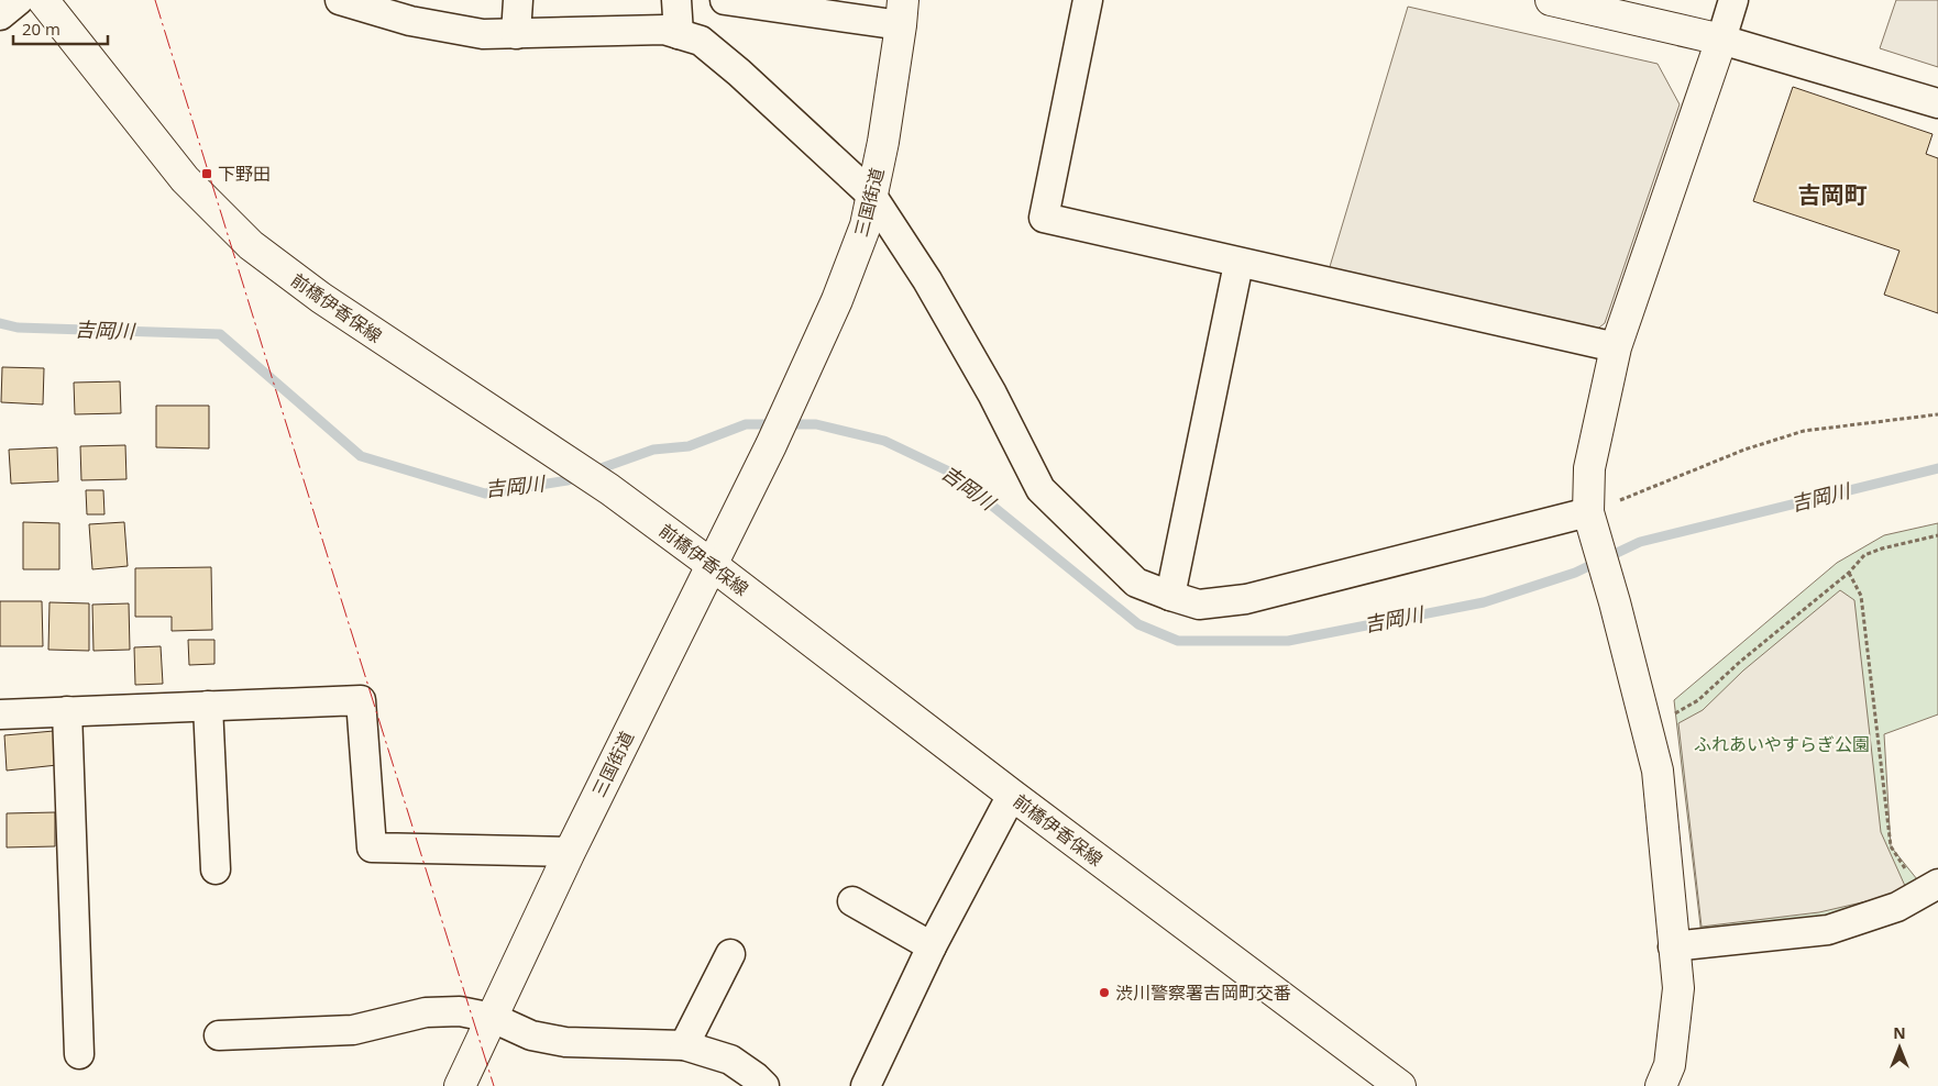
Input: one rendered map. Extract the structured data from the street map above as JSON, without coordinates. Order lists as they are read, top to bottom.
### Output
{
  "streets": {
    "street": ["三国街道", "前橋伊香保線"]
  },
  "crossings": [
    ["三国街道", "前橋伊香保線"]
  ],
  "districts": ["吉岡町"],
  "water": ["吉岡川"],
  "parks": ["ふれあいやすらぎ公園"],
  "places": {
    "transit": ["下野田"],
    "other": ["渋川警察署吉岡町交番"]
  },
  "scale_bar": "20 m",
  "north": "top"
}
